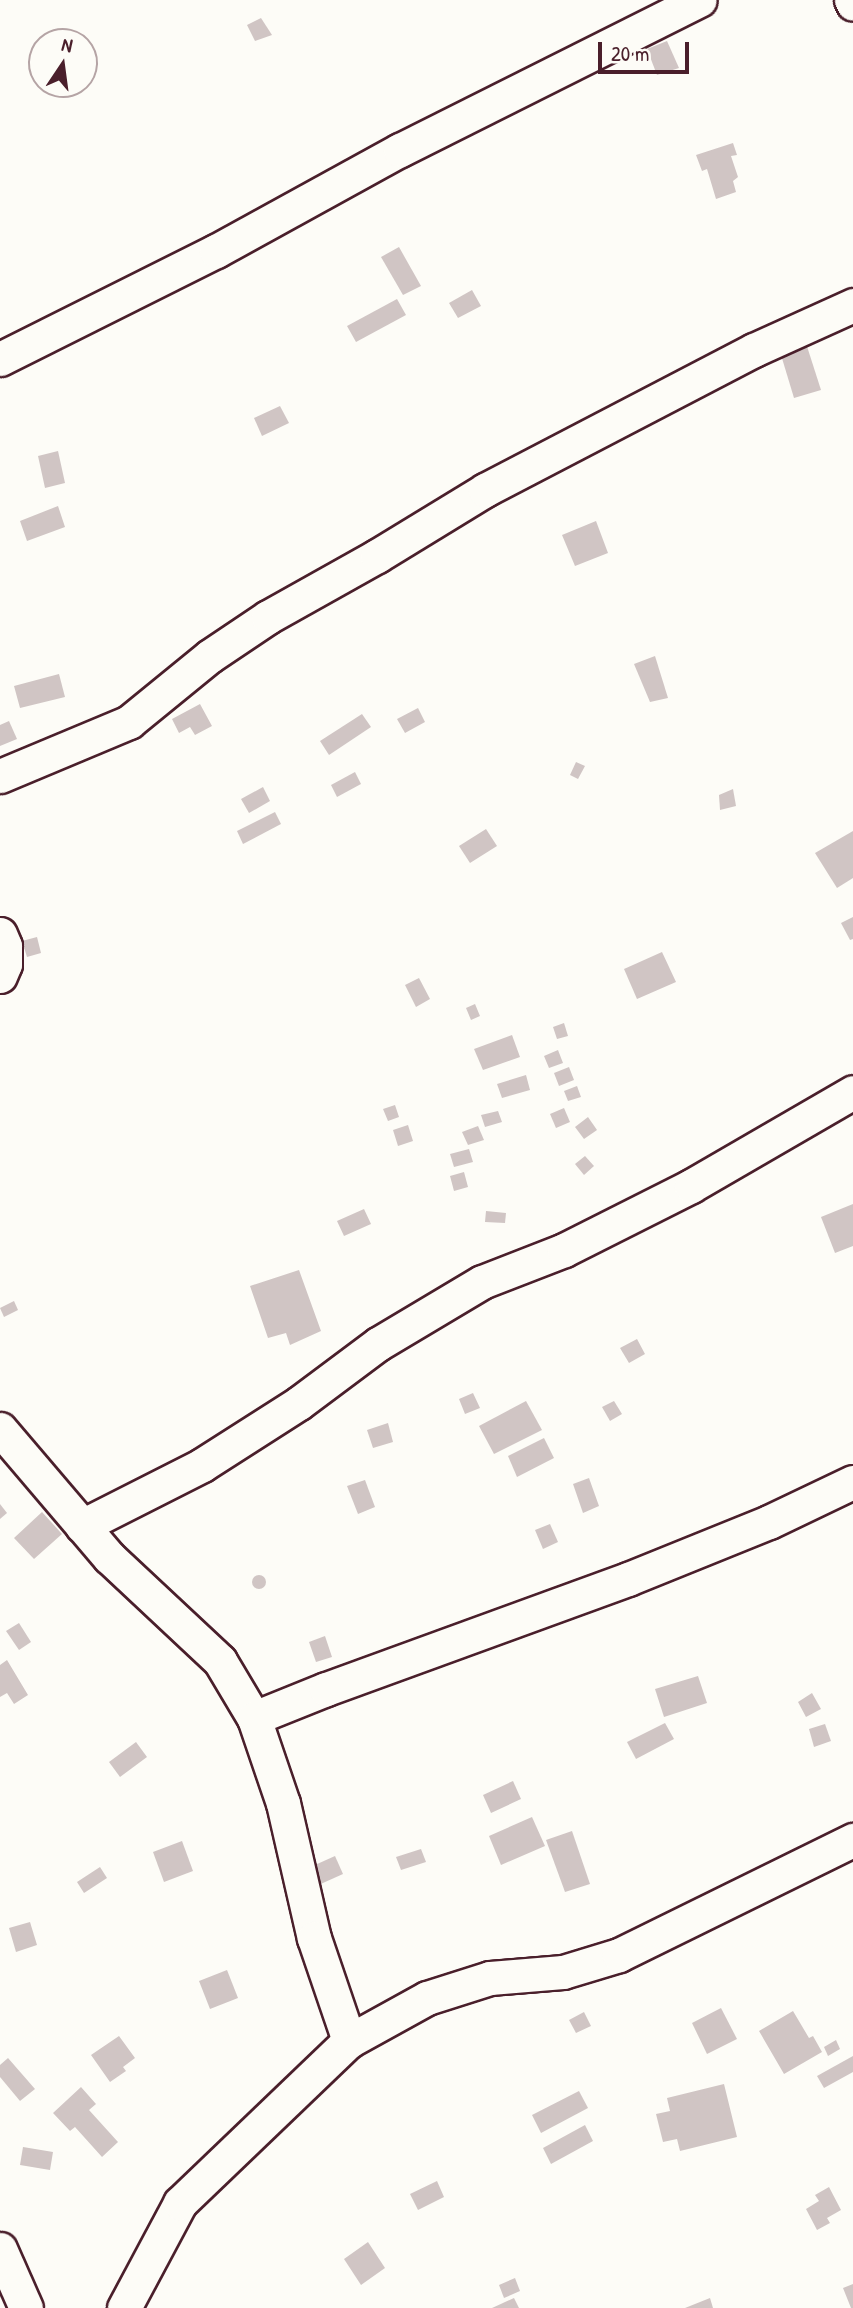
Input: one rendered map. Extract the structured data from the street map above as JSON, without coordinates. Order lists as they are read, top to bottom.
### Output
{
  "scale_bar": "20 m",
  "north": "top"
}
